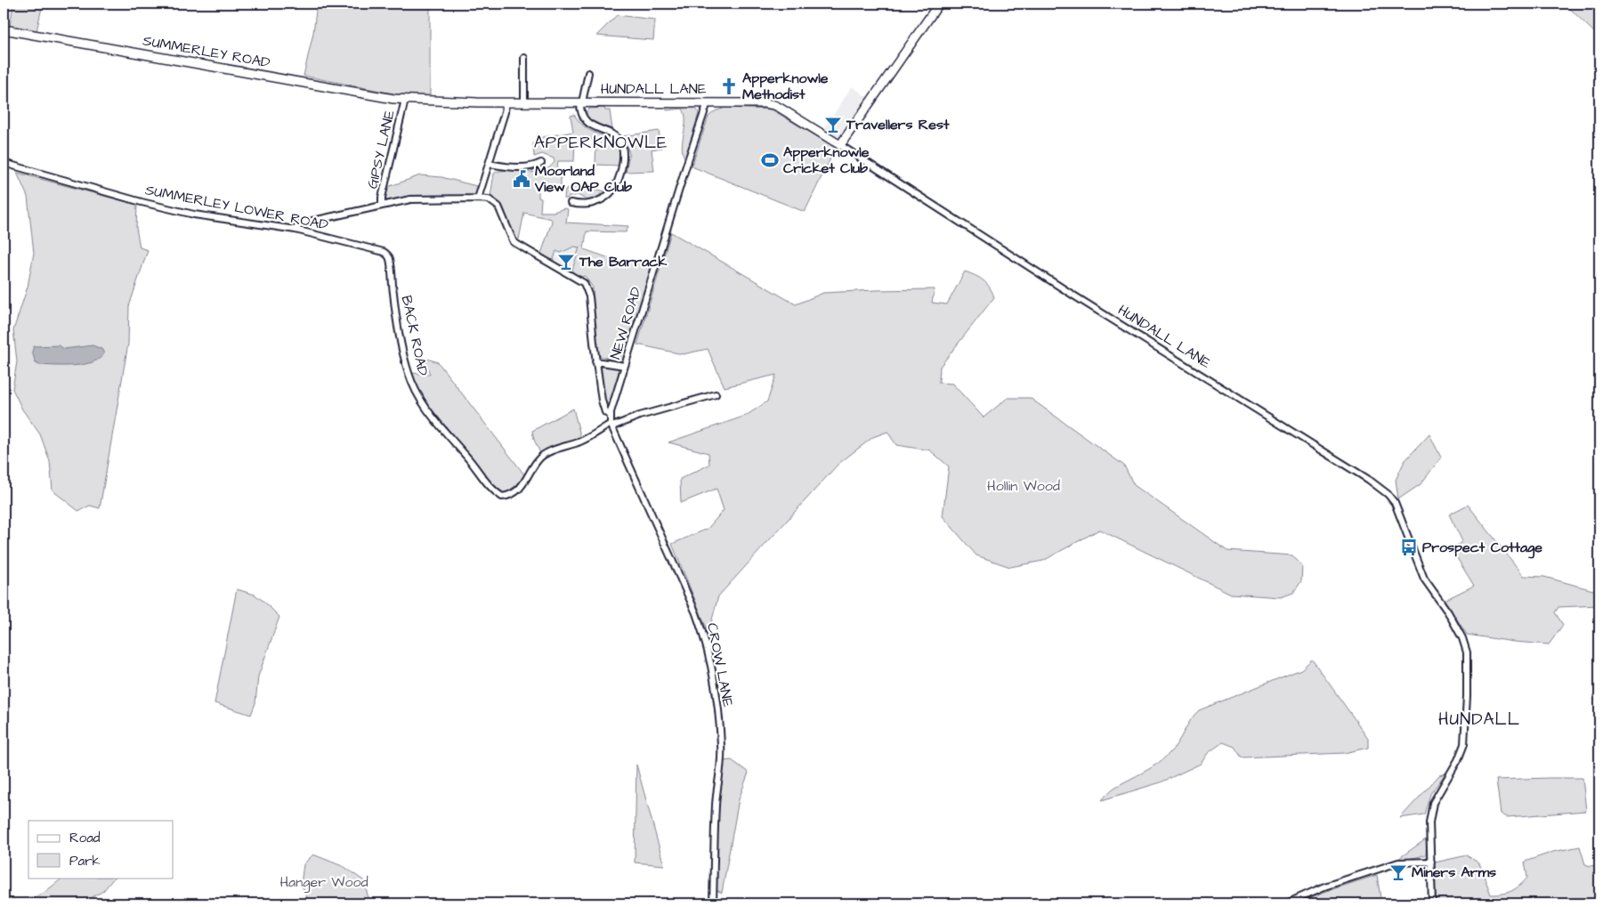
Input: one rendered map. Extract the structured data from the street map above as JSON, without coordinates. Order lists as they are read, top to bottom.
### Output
{
  "streets": {
    "street": [
      "SUMMERLEY ROAD",
      "HUNDALL LANE",
      "GIPSY LANE",
      "SUMMERLEY LOWER ROAD",
      "NEW ROAD",
      "BACK ROAD",
      "CROW LANE"
    ]
  },
  "crossings": [
    ["SUMMERLEY ROAD", "HUNDALL LANE"],
    ["SUMMERLEY ROAD", "GIPSY LANE"],
    ["HUNDALL LANE", "GIPSY LANE"],
    ["HUNDALL LANE", "NEW ROAD"],
    ["SUMMERLEY LOWER ROAD", "BACK ROAD"],
    ["NEW ROAD", "BACK ROAD"],
    ["NEW ROAD", "CROW LANE"],
    ["BACK ROAD", "CROW LANE"]
  ],
  "districts": ["APPERKNOWLE", "HUNDALL"],
  "parks": ["Hollin Wood", "Hanger Wood"],
  "places": {
    "church": ["Apperknowle Methodist"],
    "bar": ["Travellers Rest", "The Barrack", "Miners Arms"],
    "sports": ["Apperknowle Cricket Club"],
    "public building": ["Moorland View OAP Club"],
    "bus stop": ["Prospect Cottage"]
  },
  "legend": ["Road", "Park"]
}
